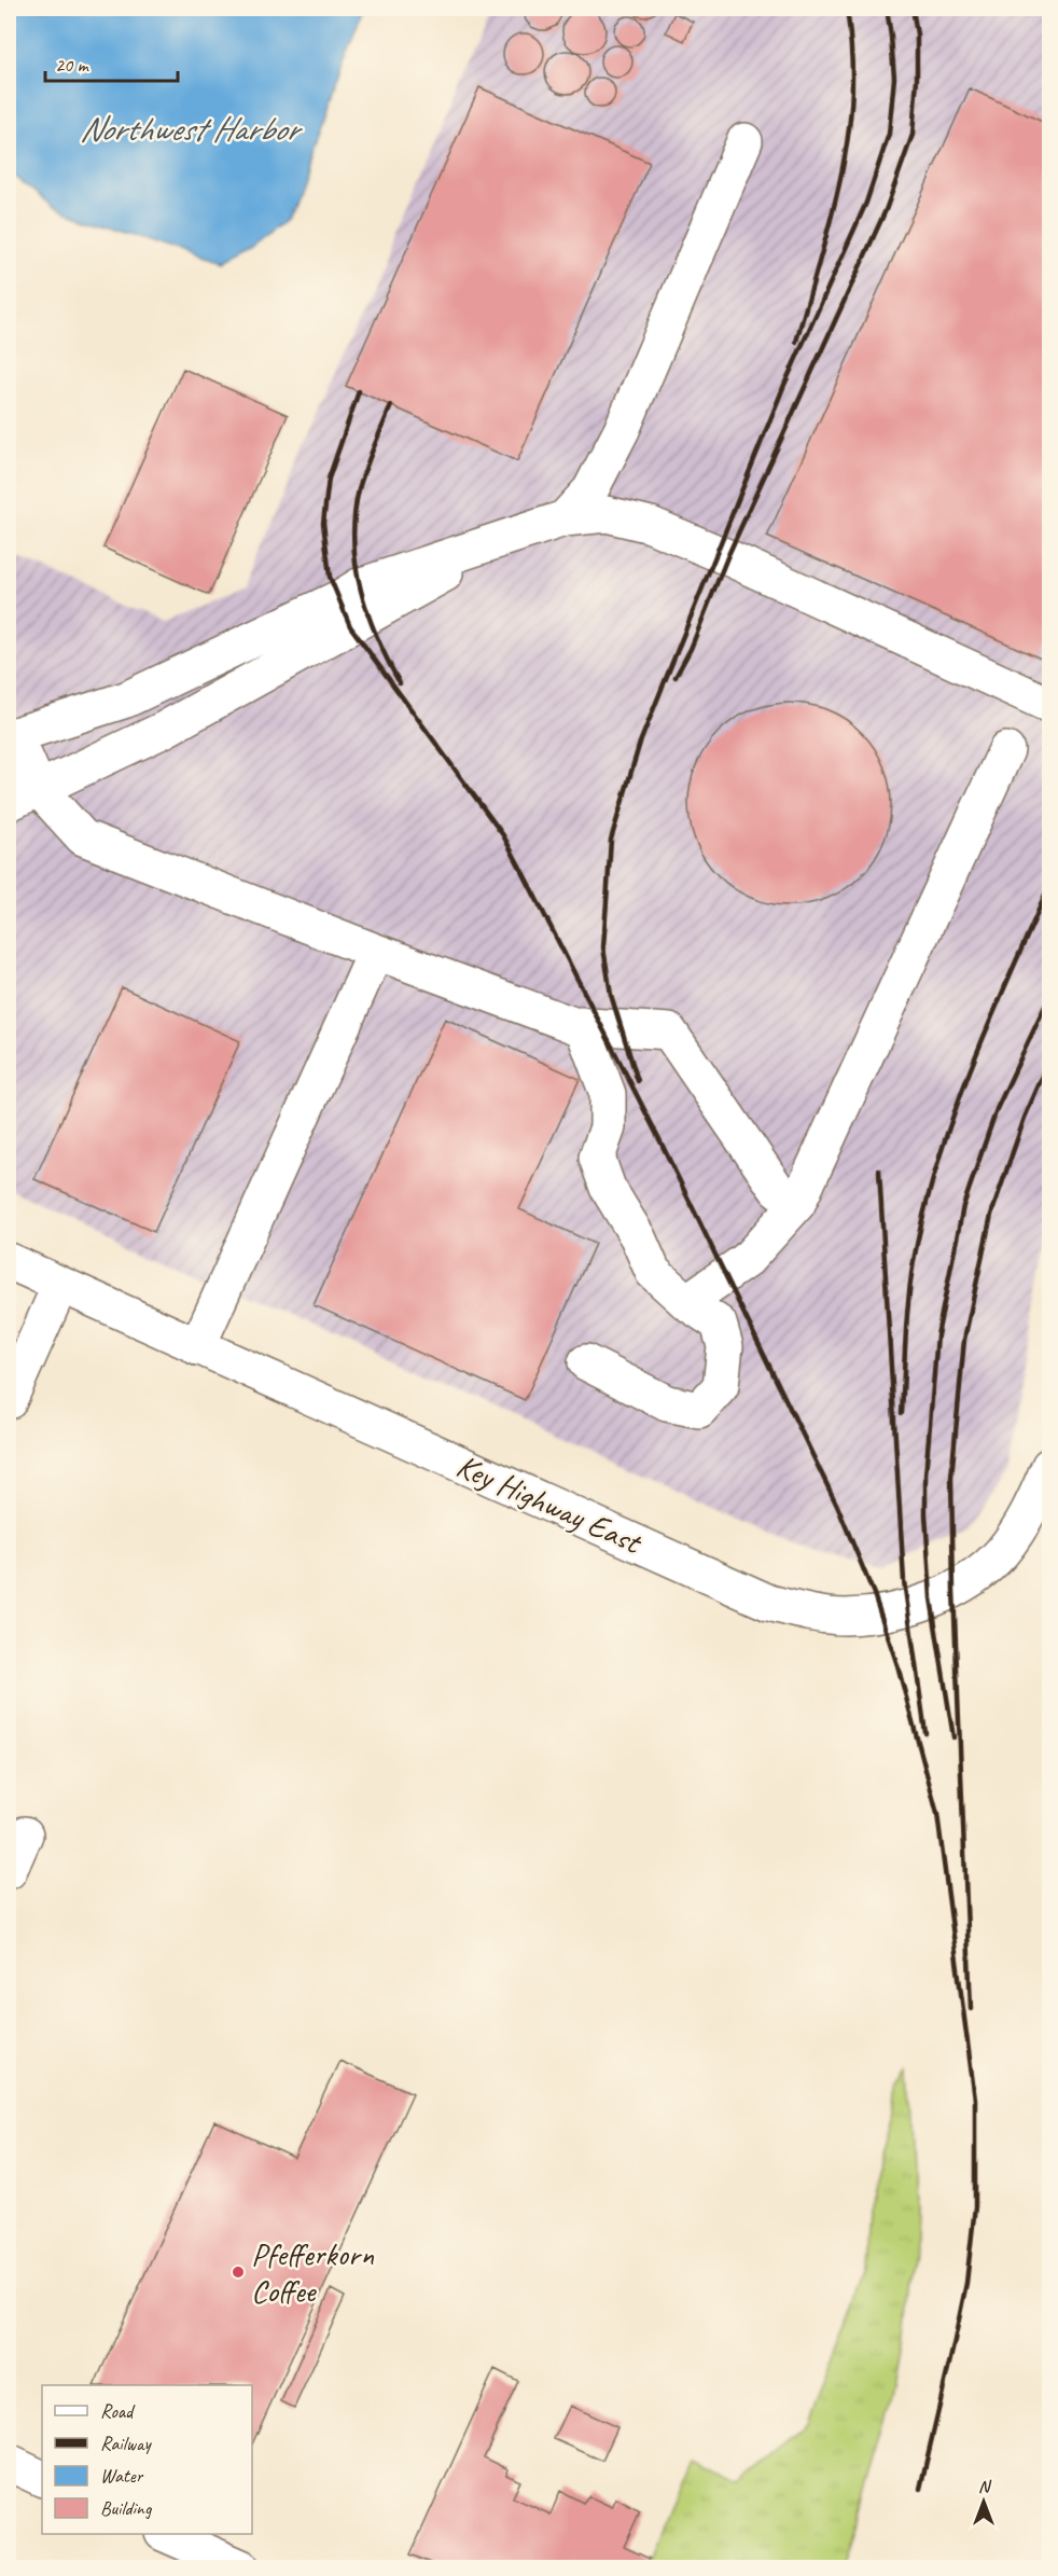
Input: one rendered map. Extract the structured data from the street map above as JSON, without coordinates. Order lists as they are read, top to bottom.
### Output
{
  "streets": {
    "street": ["Key Highway East"]
  },
  "water": ["Northwest Harbor"],
  "places": ["Pfefferkorn Coffee"],
  "legend": [
    "Road",
    "Railway",
    "Water",
    "Building"
  ],
  "scale_bar": "20 m",
  "north": "top"
}
